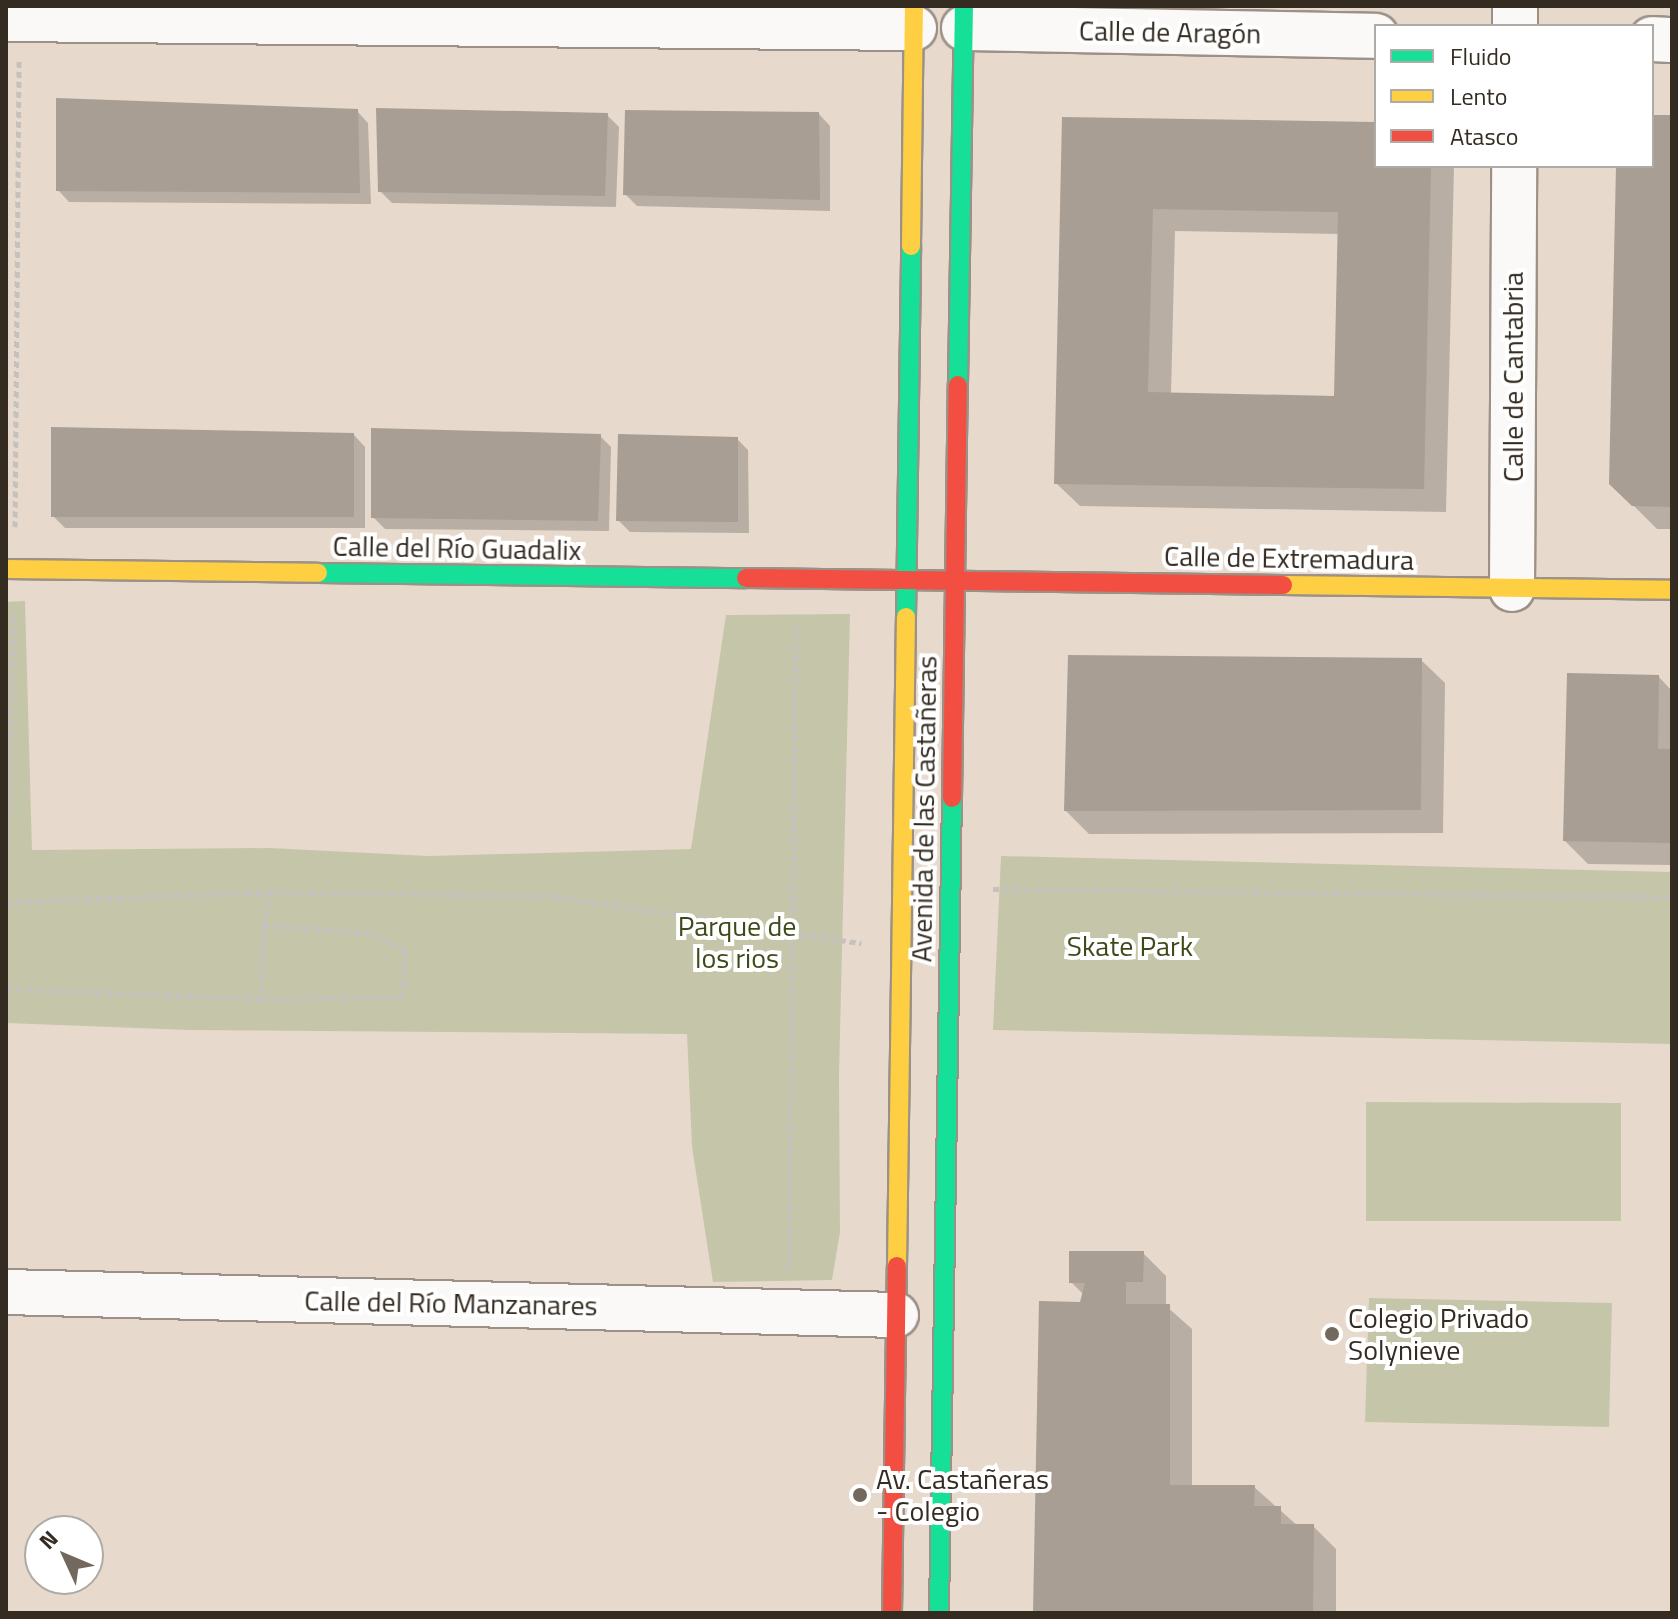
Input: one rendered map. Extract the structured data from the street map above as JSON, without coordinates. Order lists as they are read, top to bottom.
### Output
{
  "streets": {
    "street": [
      "Calle de Aragón",
      "Calle de Cantabria",
      "Calle del Río Guadalix",
      "Calle de Extremadura",
      "Avenida de las Castañeras",
      "Calle del Río Manzanares"
    ]
  },
  "crossings": [
    ["Calle de Aragón", "Avenida de las Castañeras"],
    ["Calle de Cantabria", "Calle de Extremadura"],
    ["Calle del Río Guadalix", "Calle de Extremadura"],
    ["Calle del Río Guadalix", "Avenida de las Castañeras"],
    ["Calle de Extremadura", "Avenida de las Castañeras"],
    ["Avenida de las Castañeras", "Calle del Río Manzanares"]
  ],
  "parks": ["Parque de los rios", "Skate Park"],
  "places": ["Colegio Privado Solynieve", "Av. Castañeras - Colegio"],
  "legend": ["Fluido", "Lento", "Atasco"],
  "north": "top left"
}
